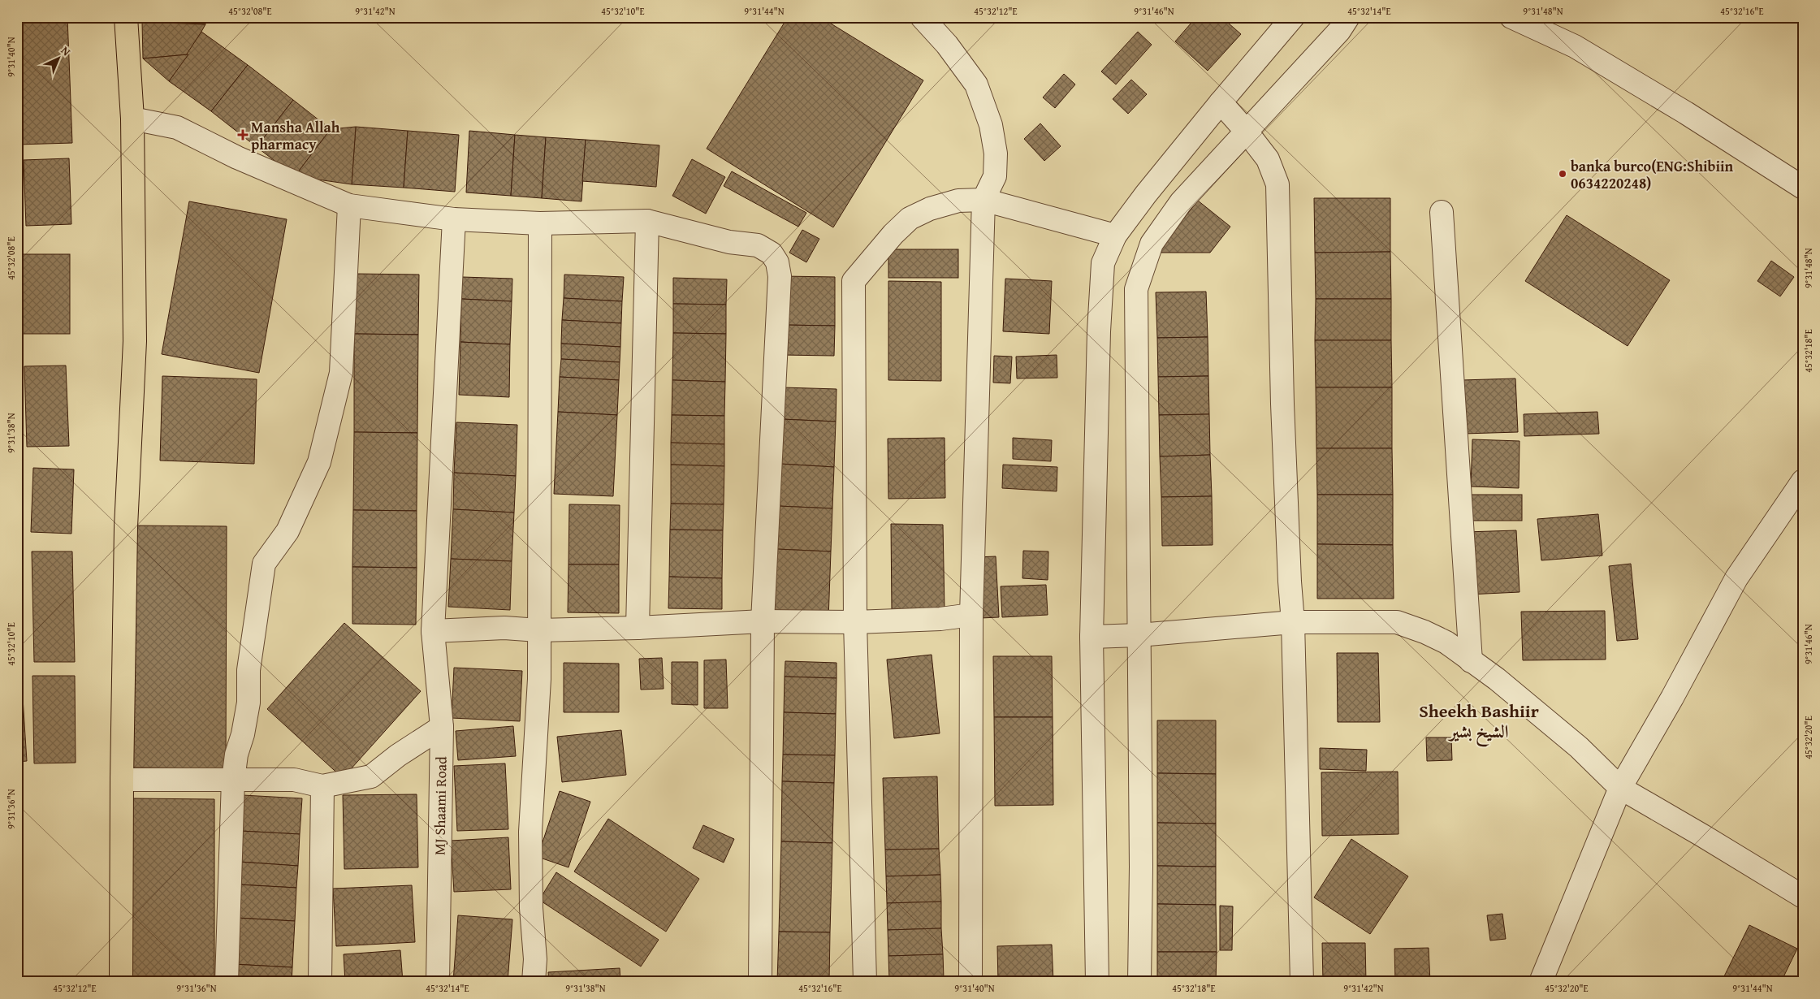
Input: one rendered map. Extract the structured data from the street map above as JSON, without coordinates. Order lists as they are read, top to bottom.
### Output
{
  "streets": {
    "street": ["MJ Shaami Road"]
  },
  "districts": ["Sheekh Bashiir الشيخ بشير"],
  "places": {
    "health": ["Mansha Allah pharmacy"],
    "other": ["banka burco(ENG:Shibiin 0634220248)"]
  },
  "north": "top right",
  "coordinates": [
    "45°32'08\"E",
    "9°31'42\"N",
    "45°32'10\"E",
    "9°31'44\"N",
    "45°32'12\"E",
    "9°31'46\"N",
    "45°32'14\"E",
    "9°31'48\"N",
    "45°32'16\"E",
    "9°31'40\"N",
    "45°32'18\"E",
    "9°31'38\"N",
    "45°32'20\"E",
    "9°31'36\"N"
  ]
}
